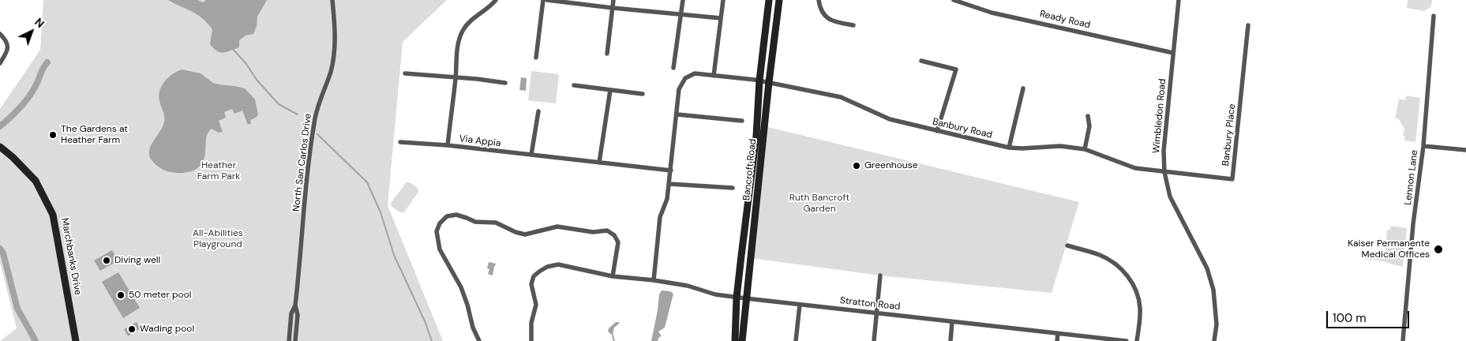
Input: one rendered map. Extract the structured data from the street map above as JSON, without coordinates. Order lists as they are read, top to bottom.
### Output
{
  "streets": {
    "main road": ["Bancroft Road", "Marchbanks Drive"],
    "street": [
      "Ready Road",
      "Wimbledon Road",
      "Banbury Road",
      "Banbury Place",
      "Via Appia",
      "North San Carlos Drive",
      "Lennon Lane",
      "Stratton Road"
    ]
  },
  "crossings": [
    ["Ready Road", "Wimbledon Road"],
    ["Wimbledon Road", "Banbury Road"],
    ["Wimbledon Road", "Banbury Place"],
    ["Banbury Road", "Banbury Place"],
    ["Banbury Road", "Via Appia"],
    ["Banbury Road", "Bancroft Road"],
    ["Banbury Road", "Stratton Road"],
    ["Bancroft Road", "Stratton Road"]
  ],
  "parks": ["Heather Farm Park", "Ruth Bancroft Garden", "All-Abilities Playground"],
  "places": [
    "The Gardens at Heather Farm",
    "Greenhouse",
    "Kaiser Permanente Medical Offices",
    "Diving well",
    "50 meter pool",
    "Wading pool"
  ],
  "scale_bar": "100 m",
  "north": "top right"
}
